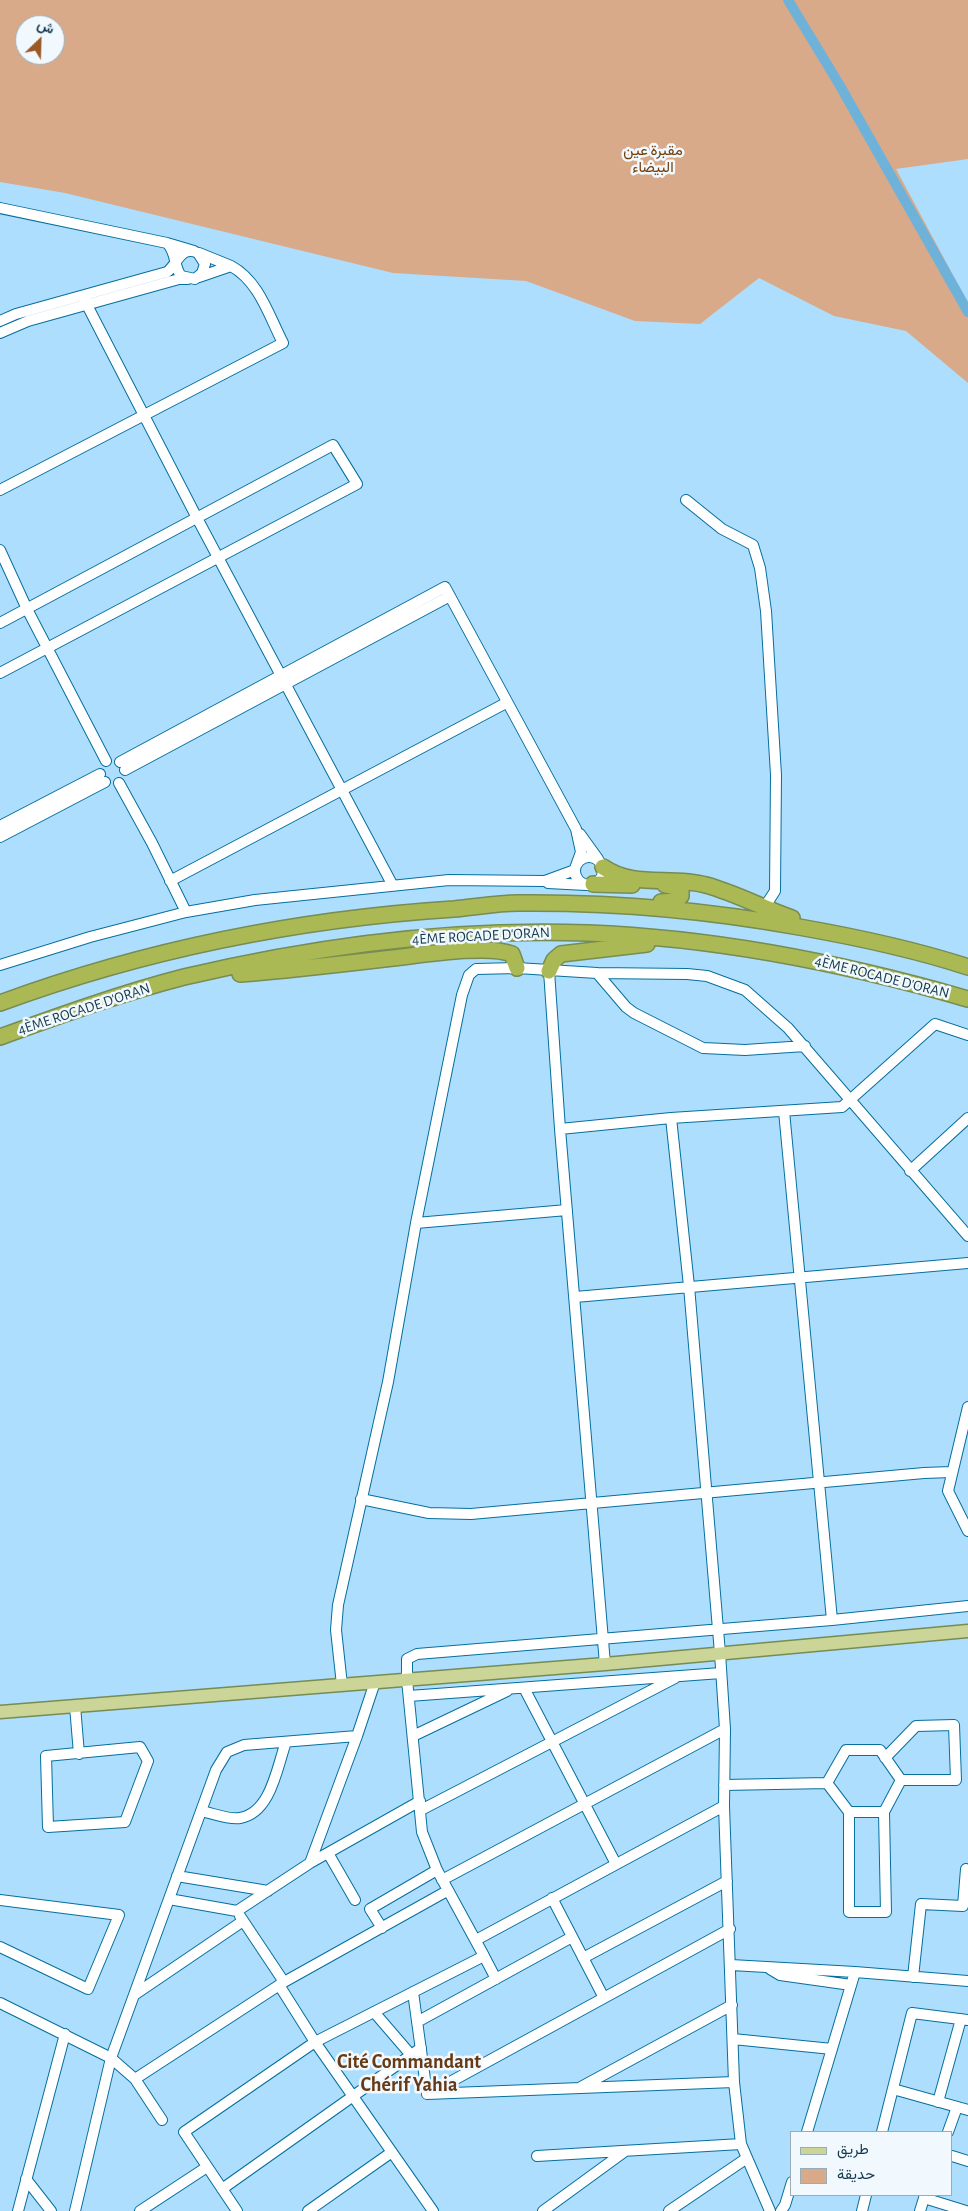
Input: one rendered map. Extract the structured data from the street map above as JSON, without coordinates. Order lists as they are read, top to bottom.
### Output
{
  "streets": {
    "highway": ["4ÈME ROCADE D'ORAN"]
  },
  "districts": ["Cité Commandant Chérif Yahia"],
  "parks": ["مقبرة عين البيضاء"],
  "legend": ["طريق", "حديقة"],
  "north": "top right"
}
